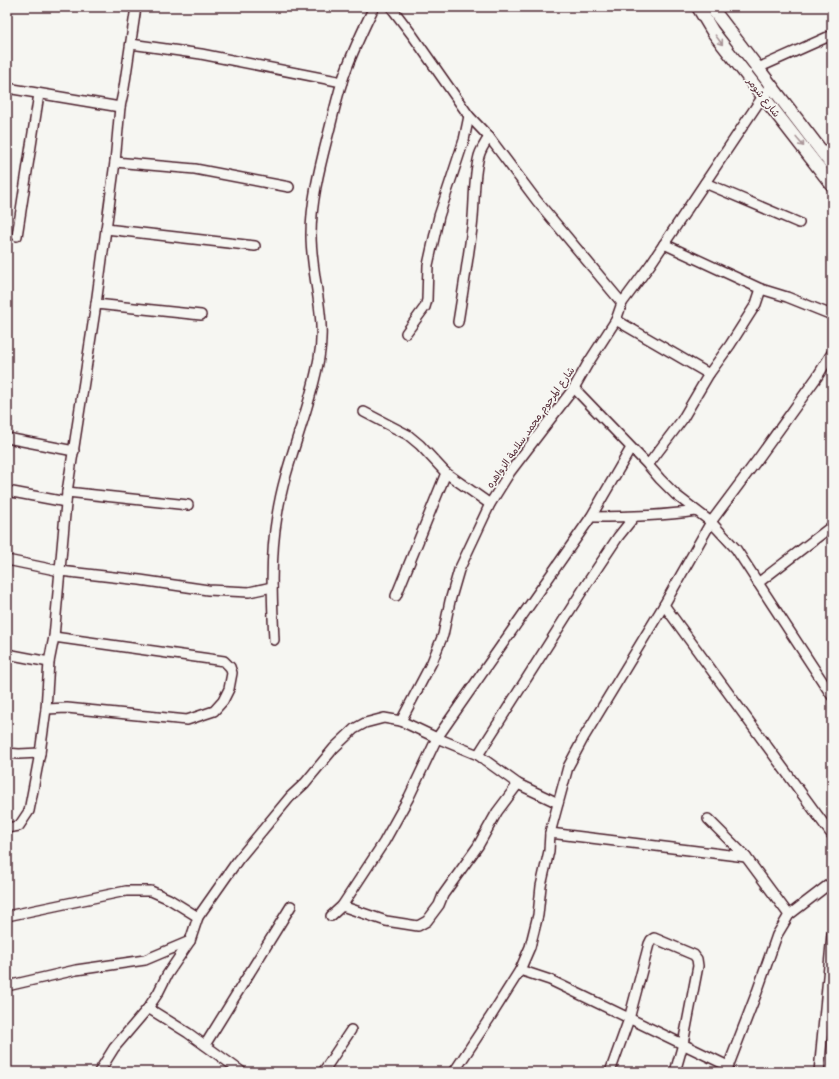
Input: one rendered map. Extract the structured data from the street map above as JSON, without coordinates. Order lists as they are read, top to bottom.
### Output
{
  "streets": {
    "main road": ["شارع شومر"],
    "street": ["شارع المرحوم محمد سلامة الزواهره"]
  },
  "crossings": [
    ["شارع شومر", "شارع المرحوم محمد سلامة الزواهره"]
  ]
}
